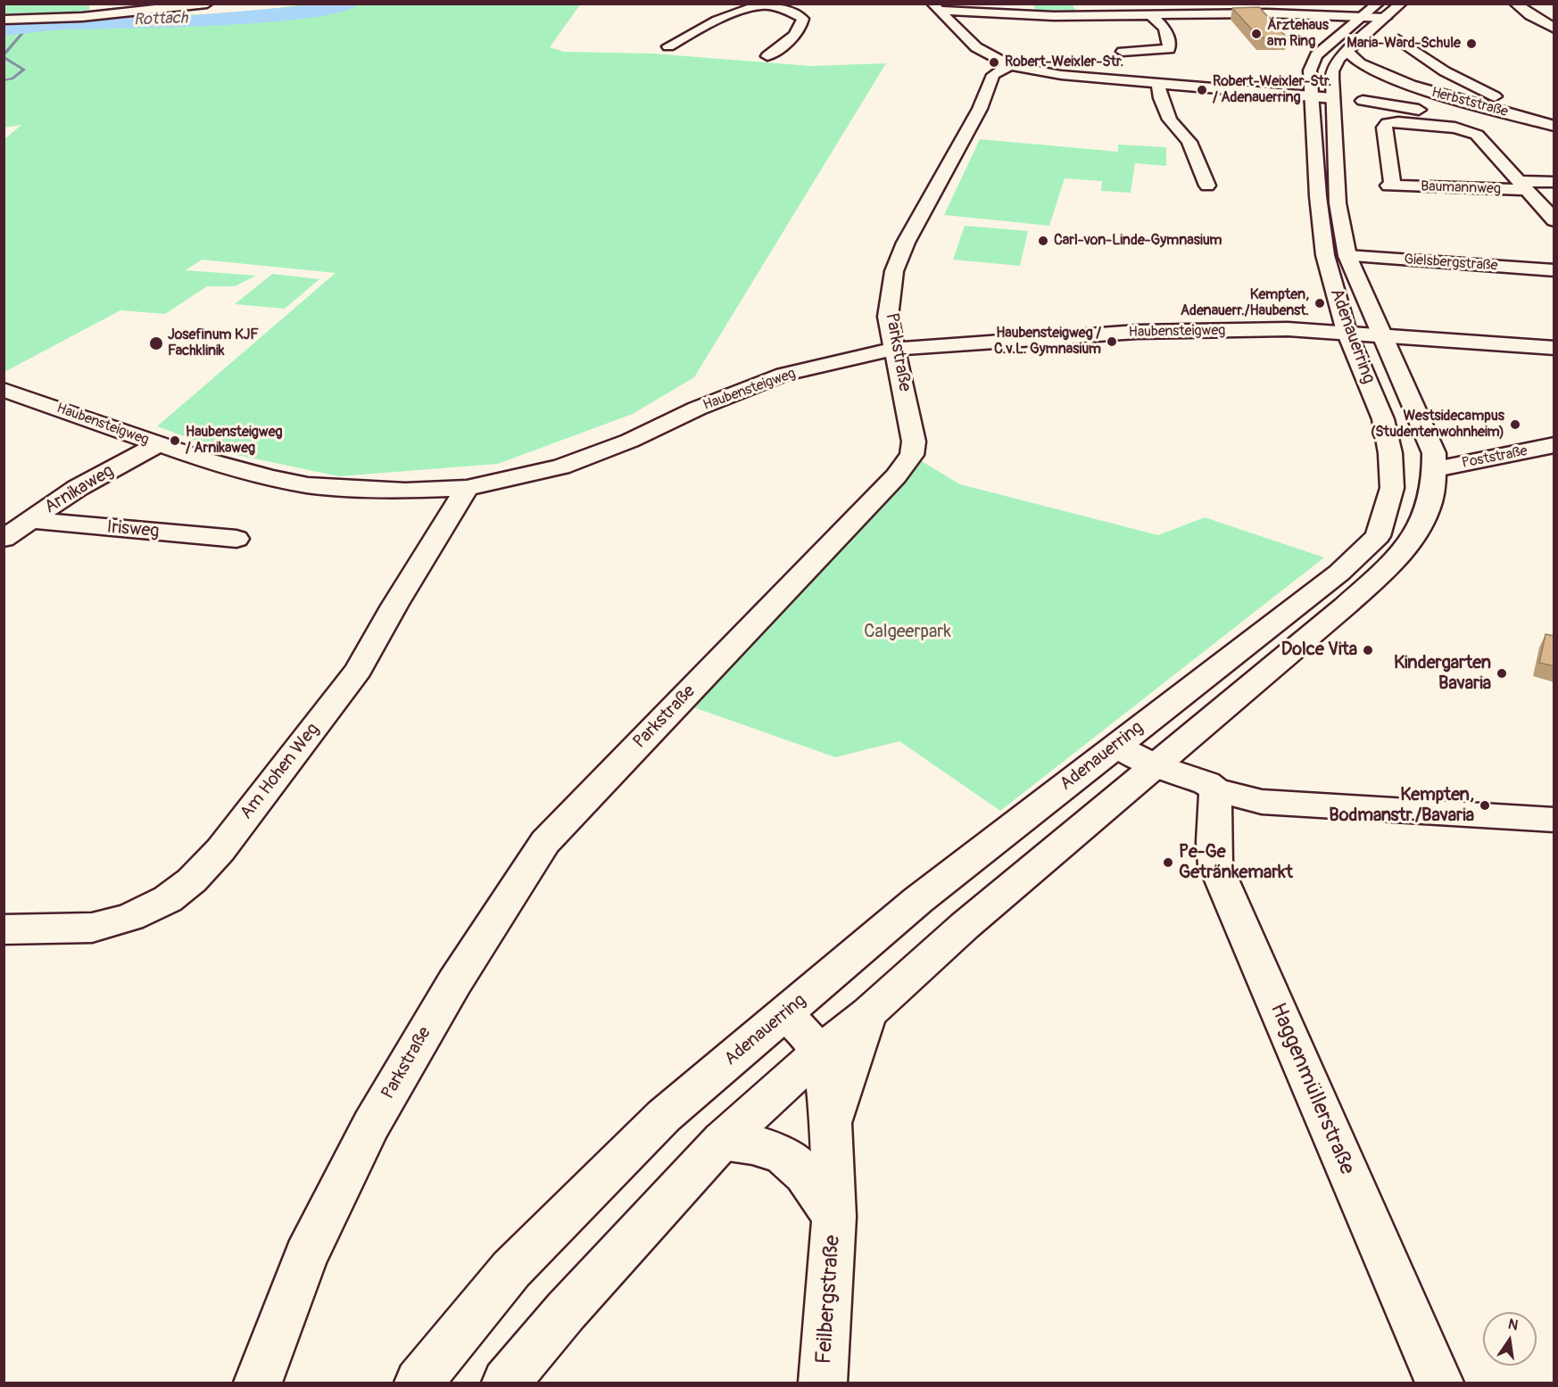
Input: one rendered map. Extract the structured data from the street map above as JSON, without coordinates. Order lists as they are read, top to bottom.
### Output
{
  "streets": {
    "street": [
      "Herbststraße",
      "Baumannweg",
      "Gielsbergstraße",
      "Haubensteigweg",
      "Adenauerring",
      "Parkstraße",
      "Poststraße",
      "Arnikaweg",
      "Irisweg",
      "Am Hohen Weg",
      "Haggenmüllerstraße",
      "Feilbergstraße"
    ]
  },
  "crossings": [
    ["Herbststraße", "Adenauerring"],
    ["Gielsbergstraße", "Adenauerring"],
    ["Haubensteigweg", "Adenauerring"],
    ["Haubensteigweg", "Parkstraße"],
    ["Haubensteigweg", "Arnikaweg"],
    ["Haubensteigweg", "Am Hohen Weg"],
    ["Adenauerring", "Poststraße"],
    ["Adenauerring", "Feilbergstraße"],
    ["Arnikaweg", "Irisweg"]
  ],
  "water": ["Rottach"],
  "parks": ["Calgeerpark"],
  "places": [
    "Ärztehaus am Ring",
    "Maria-Ward-Schule",
    "Robert-Weixler-Str.",
    "Robert-Weixler-Str. / Adenauerring",
    "Carl-von-Linde-Gymnasium",
    "Kempten, Adenauerr./Haubenst.",
    "Haubensteigweg / C.v.L. Gymnasium",
    "Josefinum KJF Fachklinik",
    "Westsidecampus (Studentenwohnheim)",
    "Haubensteigweg / Arnikaweg",
    "Dolce Vita",
    "Kindergarten Bavaria",
    "Kempten, Bodmanstr./Bavaria",
    "Pe-Ge Getränkemarkt"
  ],
  "north": "top"
}
